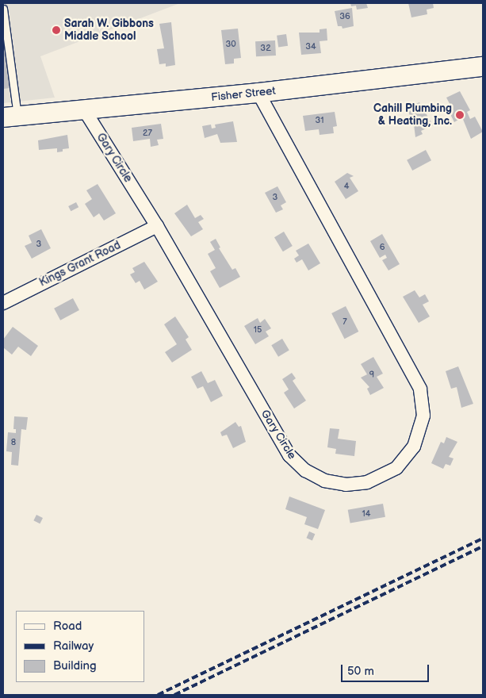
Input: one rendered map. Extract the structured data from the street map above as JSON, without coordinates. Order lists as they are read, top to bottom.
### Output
{
  "streets": {
    "main road": ["Fisher Street"],
    "street": ["Gary Circle", "Kings Grant Road"]
  },
  "crossings": [
    ["Fisher Street", "Gary Circle"],
    ["Gary Circle", "Kings Grant Road"]
  ],
  "places": ["Sarah W. Gibbons Middle School", "Cahill Plumbing & Heating, Inc."],
  "house_numbers": [
    "36",
    "30",
    "34",
    "32",
    "31",
    "27",
    "4",
    "3",
    "3",
    "6",
    "7",
    "15",
    "9",
    "8",
    "14"
  ],
  "legend": ["Road", "Railway", "Building"],
  "scale_bar": "50 m"
}
